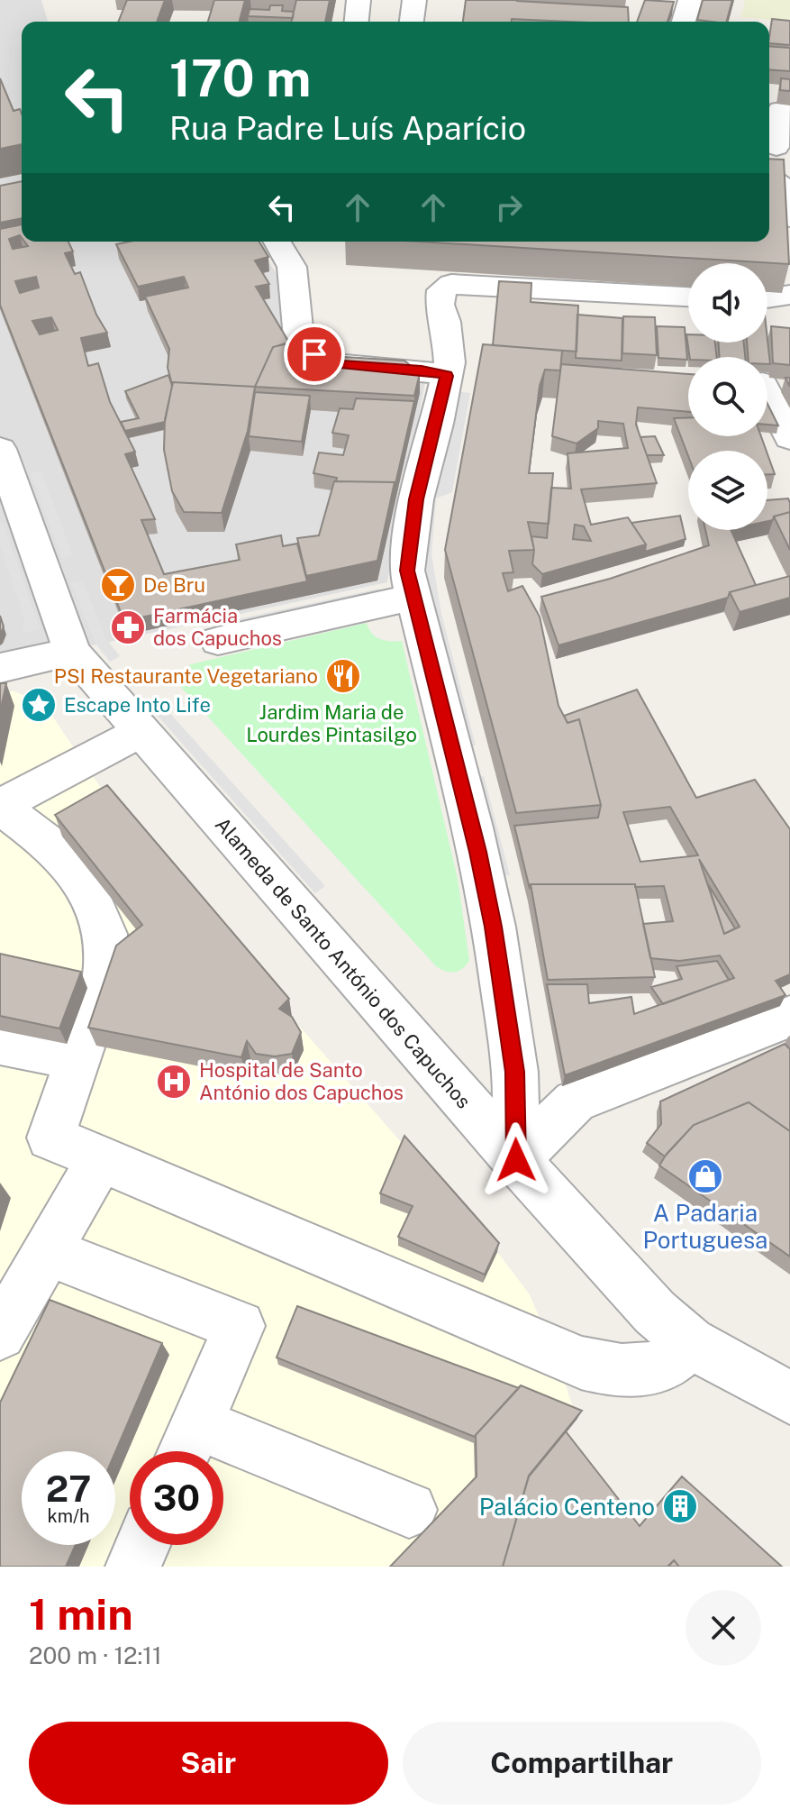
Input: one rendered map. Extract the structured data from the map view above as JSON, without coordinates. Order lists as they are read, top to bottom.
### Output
{
  "streets": {
    "street": ["Alameda de Santo António dos Capuchos"]
  },
  "parks": ["Jardim Maria de Lourdes Pintasilgo"],
  "places": {
    "bar": ["De Bru"],
    "pharmacy": ["Farmácia dos Capuchos"],
    "restaurant": ["PSI Restaurante Vegetariano"],
    "place": ["Escape Into Life"],
    "hospital": ["Hospital de Santo António dos Capuchos"],
    "shop": ["A Padaria Portuguesa"],
    "building": ["Palácio Centeno"]
  },
  "page": {
    "turn": ["170 m", "Rua Padre Luís Aparício"],
    "speed": "27 km/h",
    "limit": "30",
    "heading": ["1 min", "200 m · 12:11"],
    "buttons": ["Sair", "Compartilhar"]
  }
}
